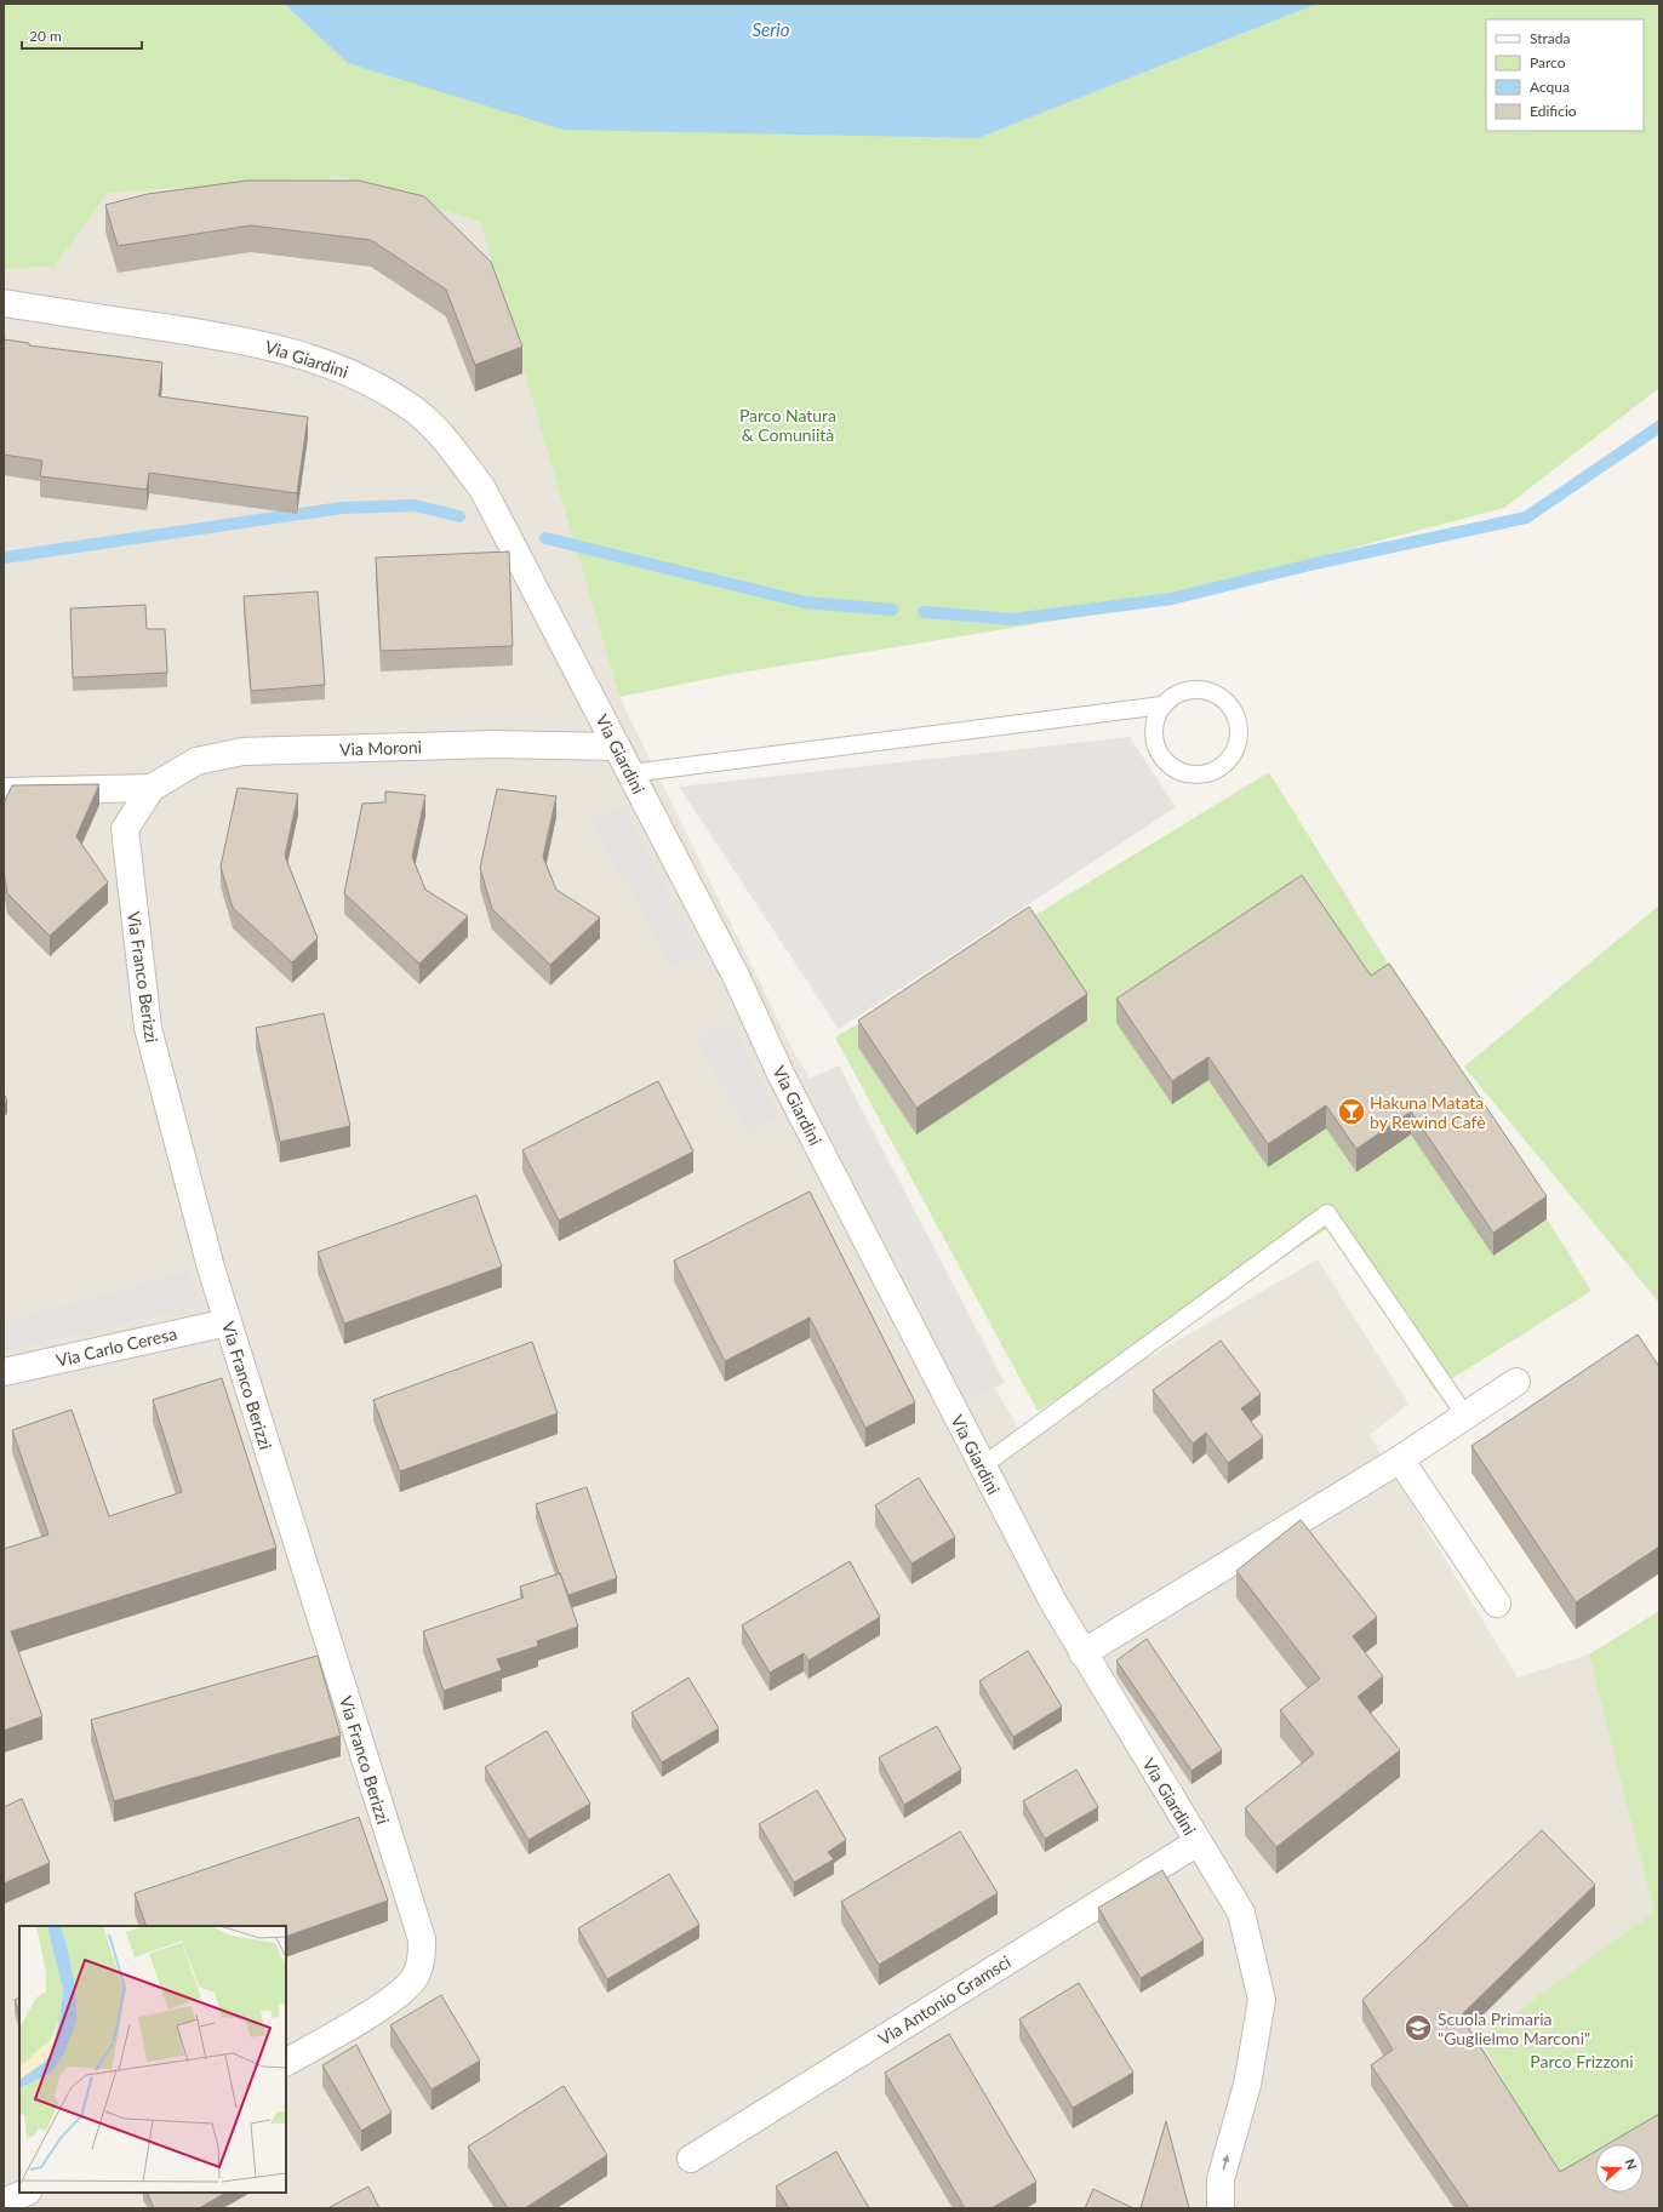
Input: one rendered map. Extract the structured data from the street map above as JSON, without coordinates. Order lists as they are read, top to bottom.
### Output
{
  "streets": {
    "street": [
      "Via Giardini",
      "Via Moroni",
      "Via Franco Berizzi",
      "Via Carlo Ceresa",
      "Via Antonio Gramsci"
    ]
  },
  "crossings": [
    ["Via Giardini", "Via Moroni"],
    ["Via Giardini", "Via Antonio Gramsci"],
    ["Via Moroni", "Via Franco Berizzi"],
    ["Via Franco Berizzi", "Via Carlo Ceresa"]
  ],
  "water": ["Serio"],
  "parks": ["Parco Natura & Comuniità", "Parco Frizzoni"],
  "places": {
    "bar": ["Hakuna Matata by Rewind Cafè"],
    "school or university": ["Scuola Primaria \"Guglielmo Marconi\""]
  },
  "legend": [
    "Strada",
    "Parco",
    "Acqua",
    "Edificio"
  ],
  "scale_bar": "20 m",
  "north": "right"
}
